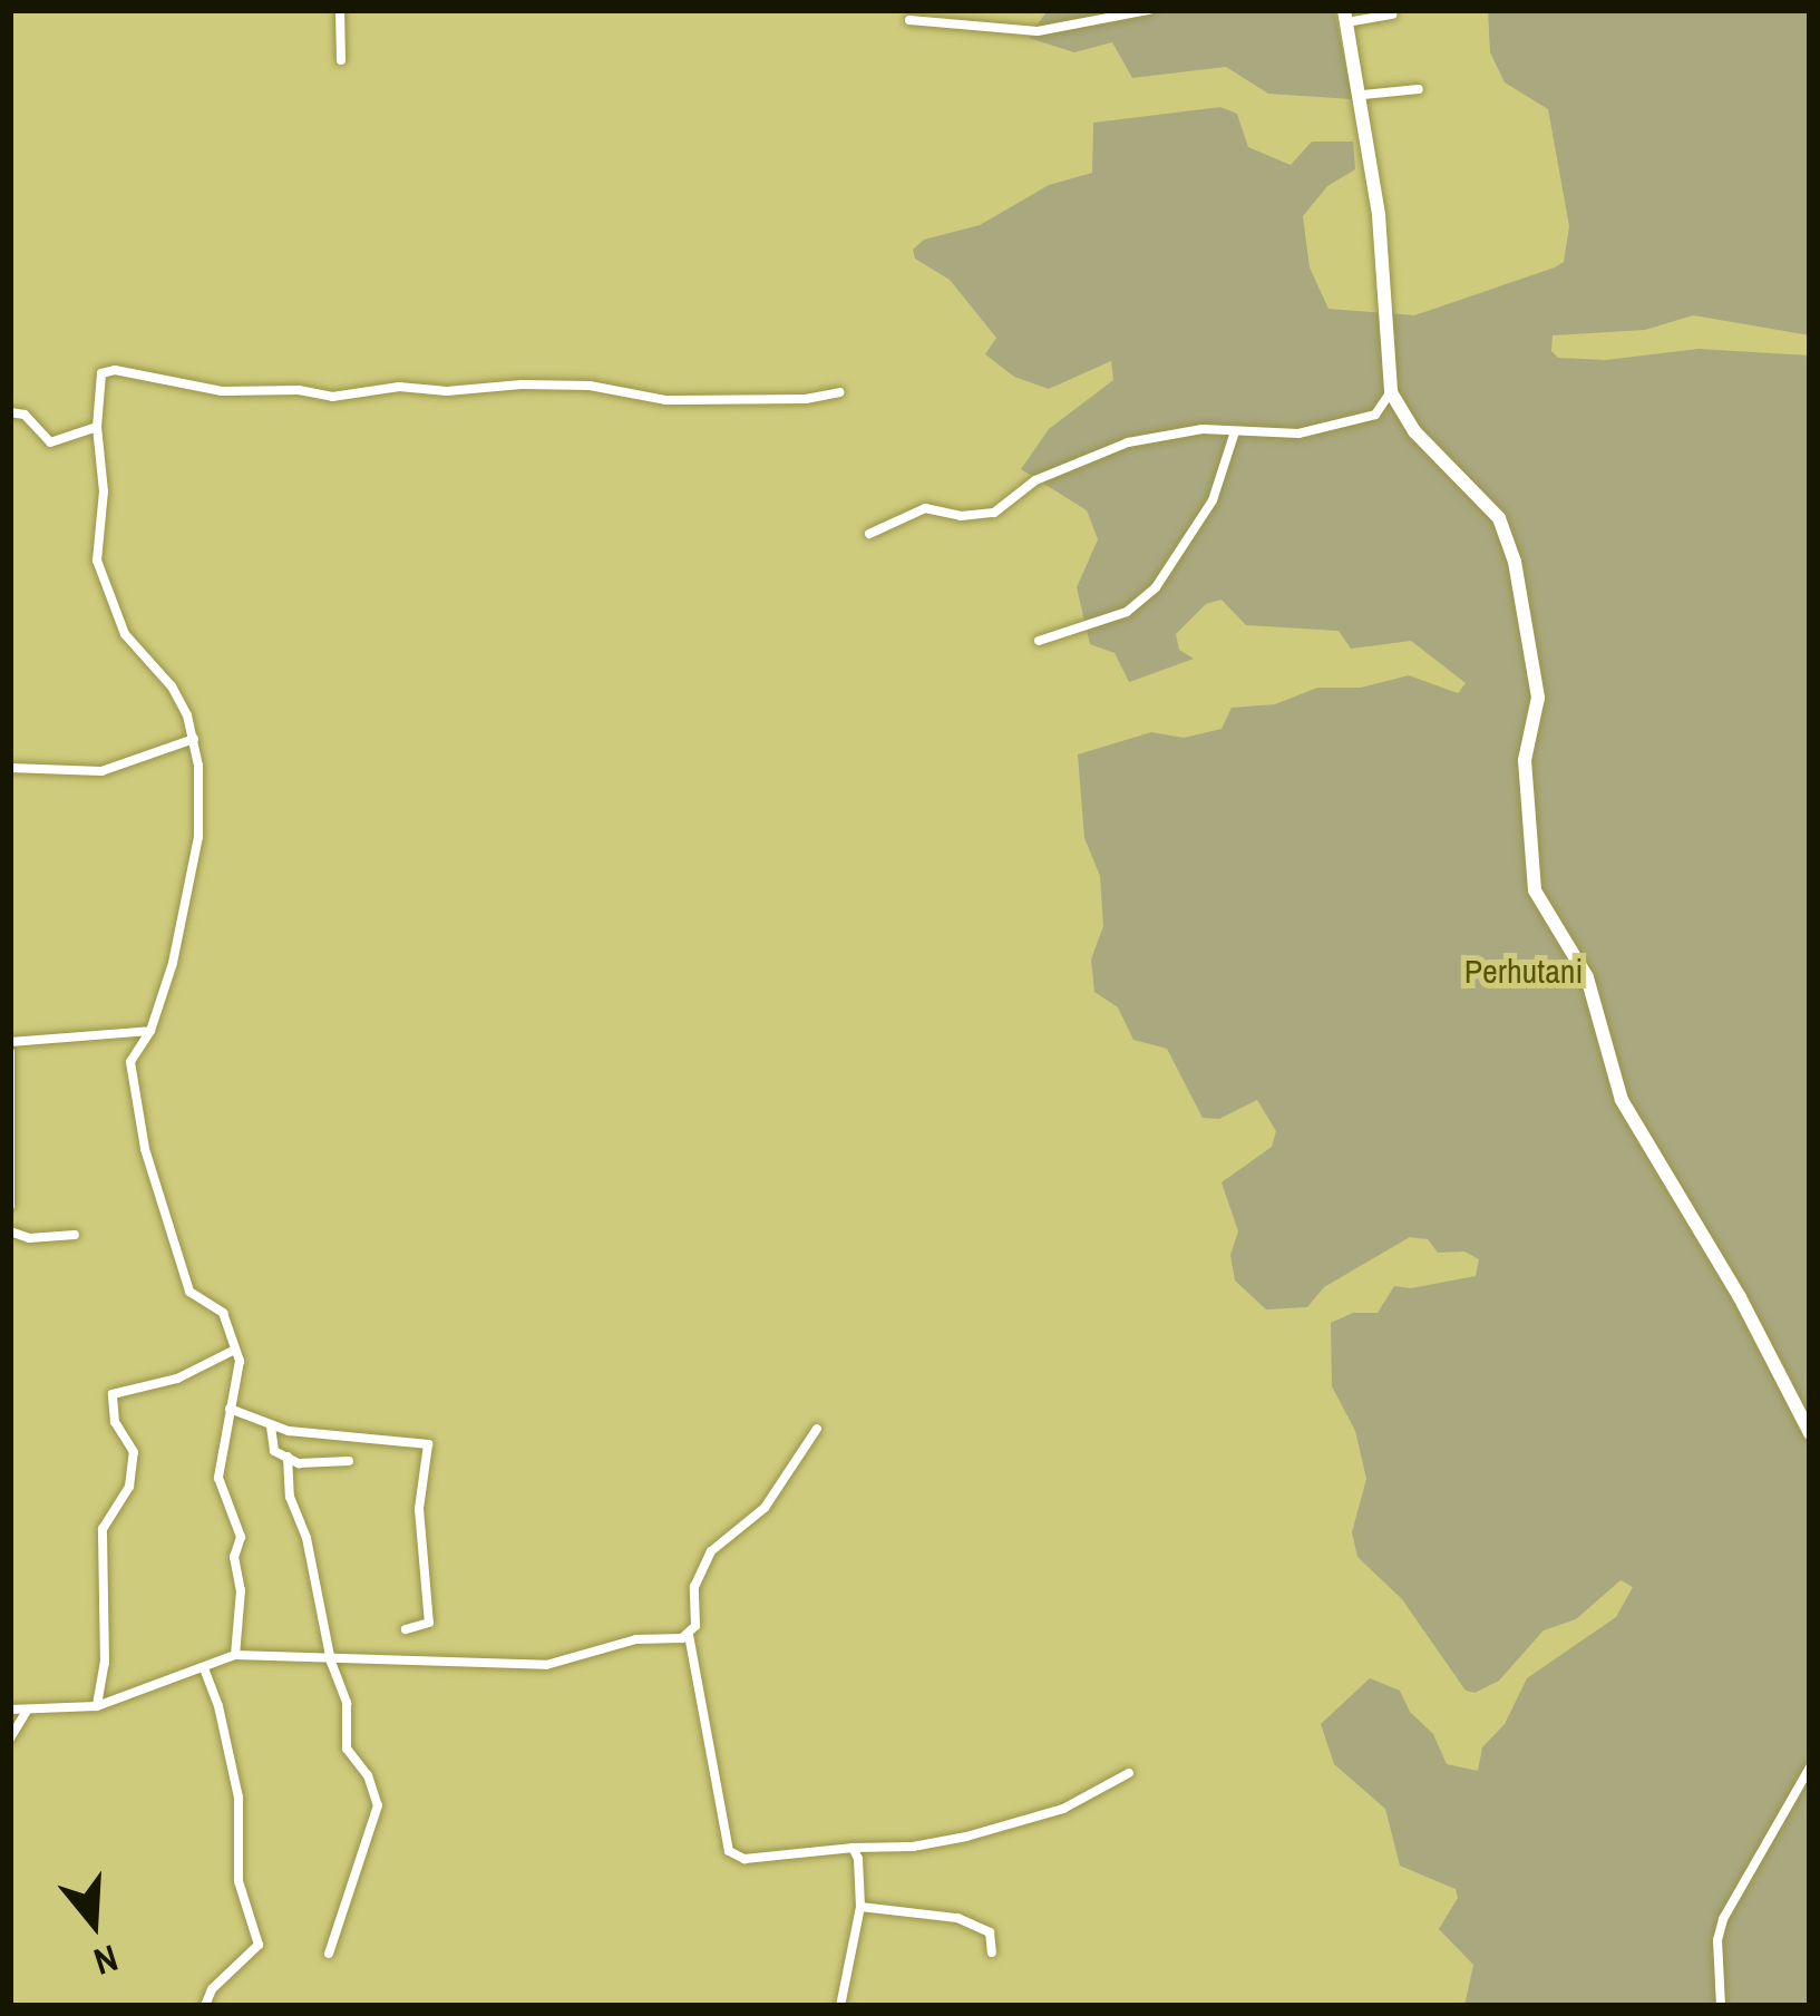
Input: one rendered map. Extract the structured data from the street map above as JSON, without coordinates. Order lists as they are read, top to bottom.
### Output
{
  "parks": ["Perhutani"],
  "north": "bottom"
}
